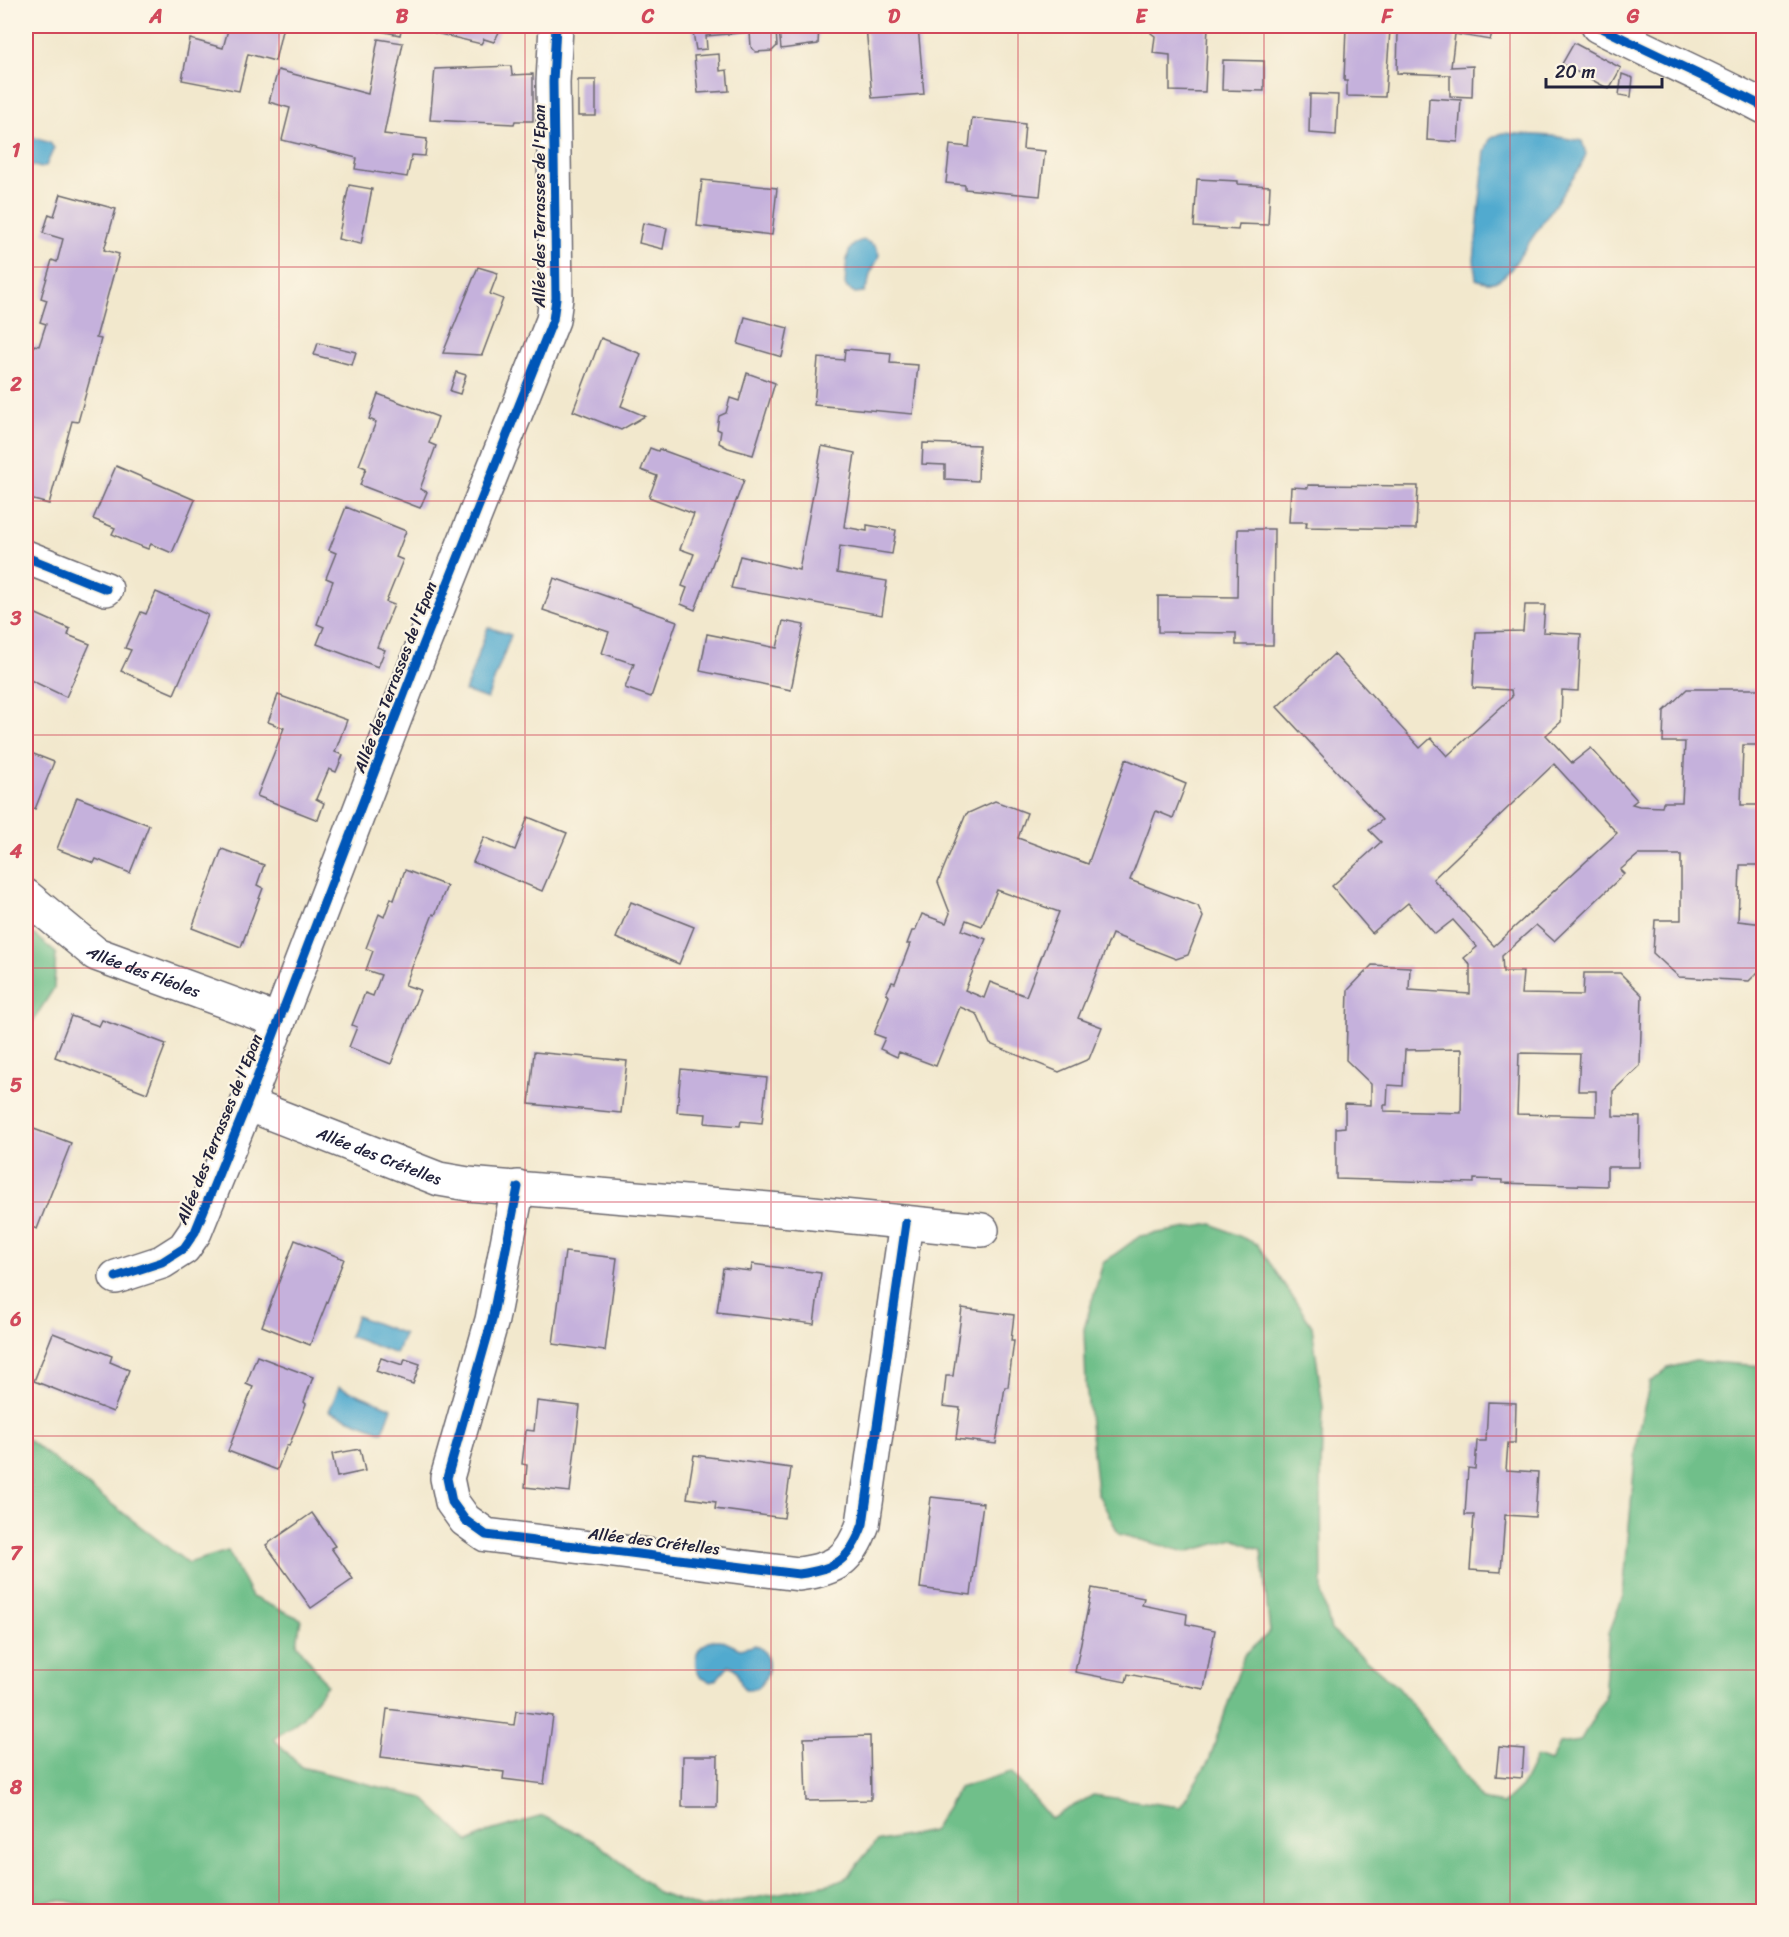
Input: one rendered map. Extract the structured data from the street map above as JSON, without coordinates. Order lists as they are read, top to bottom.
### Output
{
  "streets": {
    "street": ["Allée des Terrasses de l'Epan", "Allée des Fléoles", "Allée des Crételles"]
  },
  "crossings": [
    ["Allée des Terrasses de l'Epan", "Allée des Fléoles"],
    ["Allée des Terrasses de l'Epan", "Allée des Crételles"]
  ],
  "scale_bar": "20 m",
  "grid": {
    "columns": [
      "A",
      "B",
      "C",
      "D",
      "E",
      "F",
      "G"
    ],
    "rows": [
      "1",
      "2",
      "3",
      "4",
      "5",
      "6",
      "7",
      "8"
    ]
  }
}
